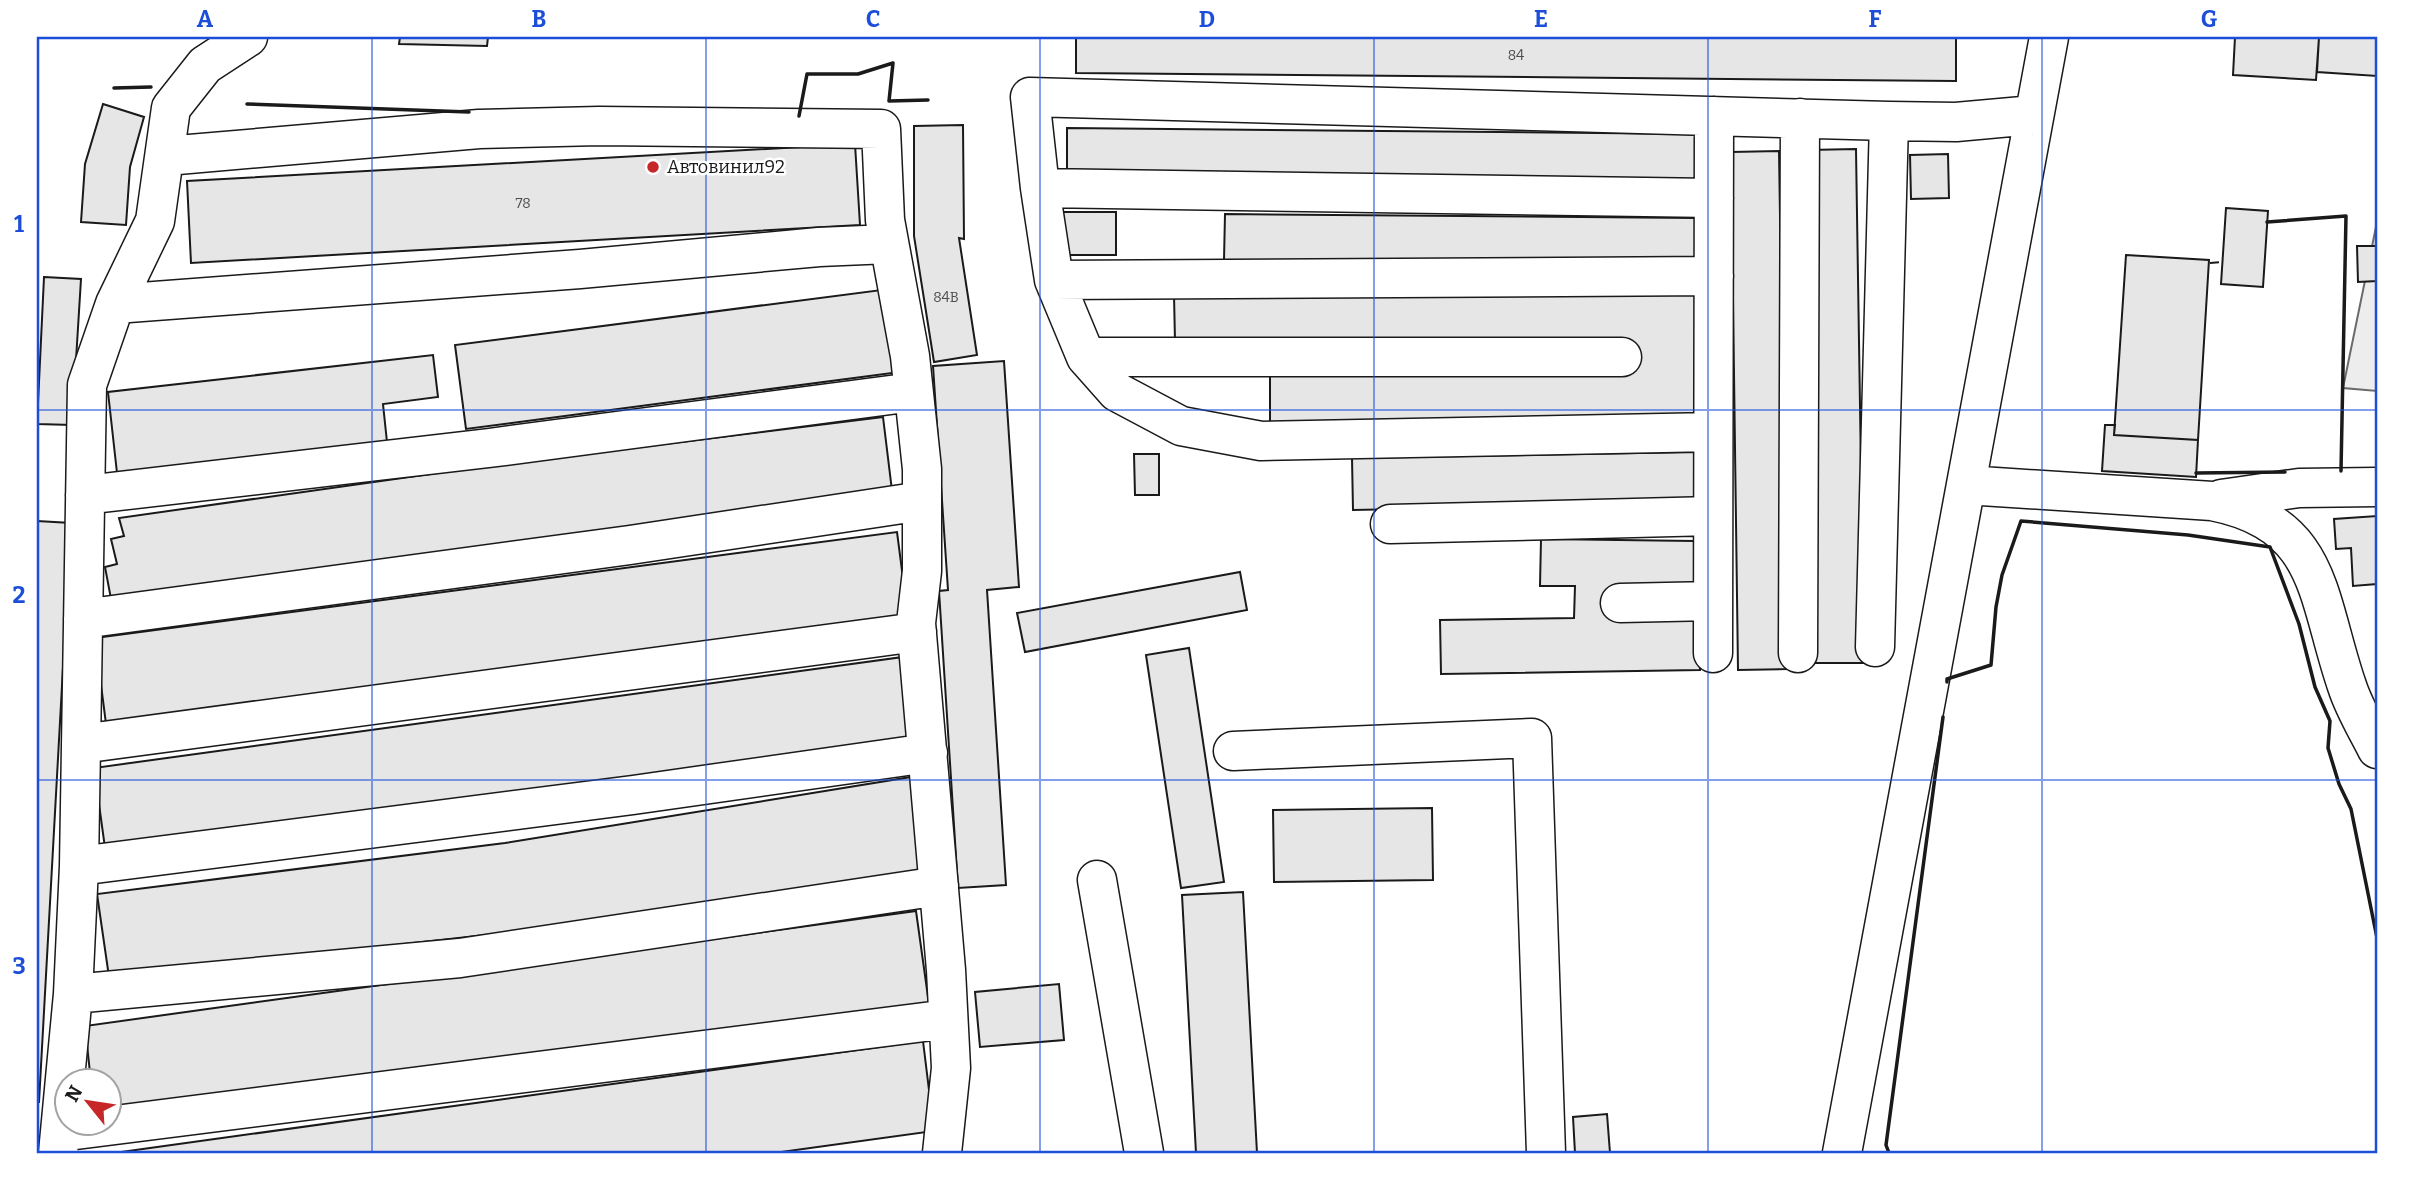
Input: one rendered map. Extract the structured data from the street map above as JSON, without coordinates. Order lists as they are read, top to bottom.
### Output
{
  "places": ["Автовинил92"],
  "house_numbers": ["84", "78", "84В"],
  "north": "top left",
  "grid": {
    "columns": [
      "A",
      "B",
      "C",
      "D",
      "E",
      "F",
      "G"
    ],
    "rows": ["1", "2", "3"]
  }
}
